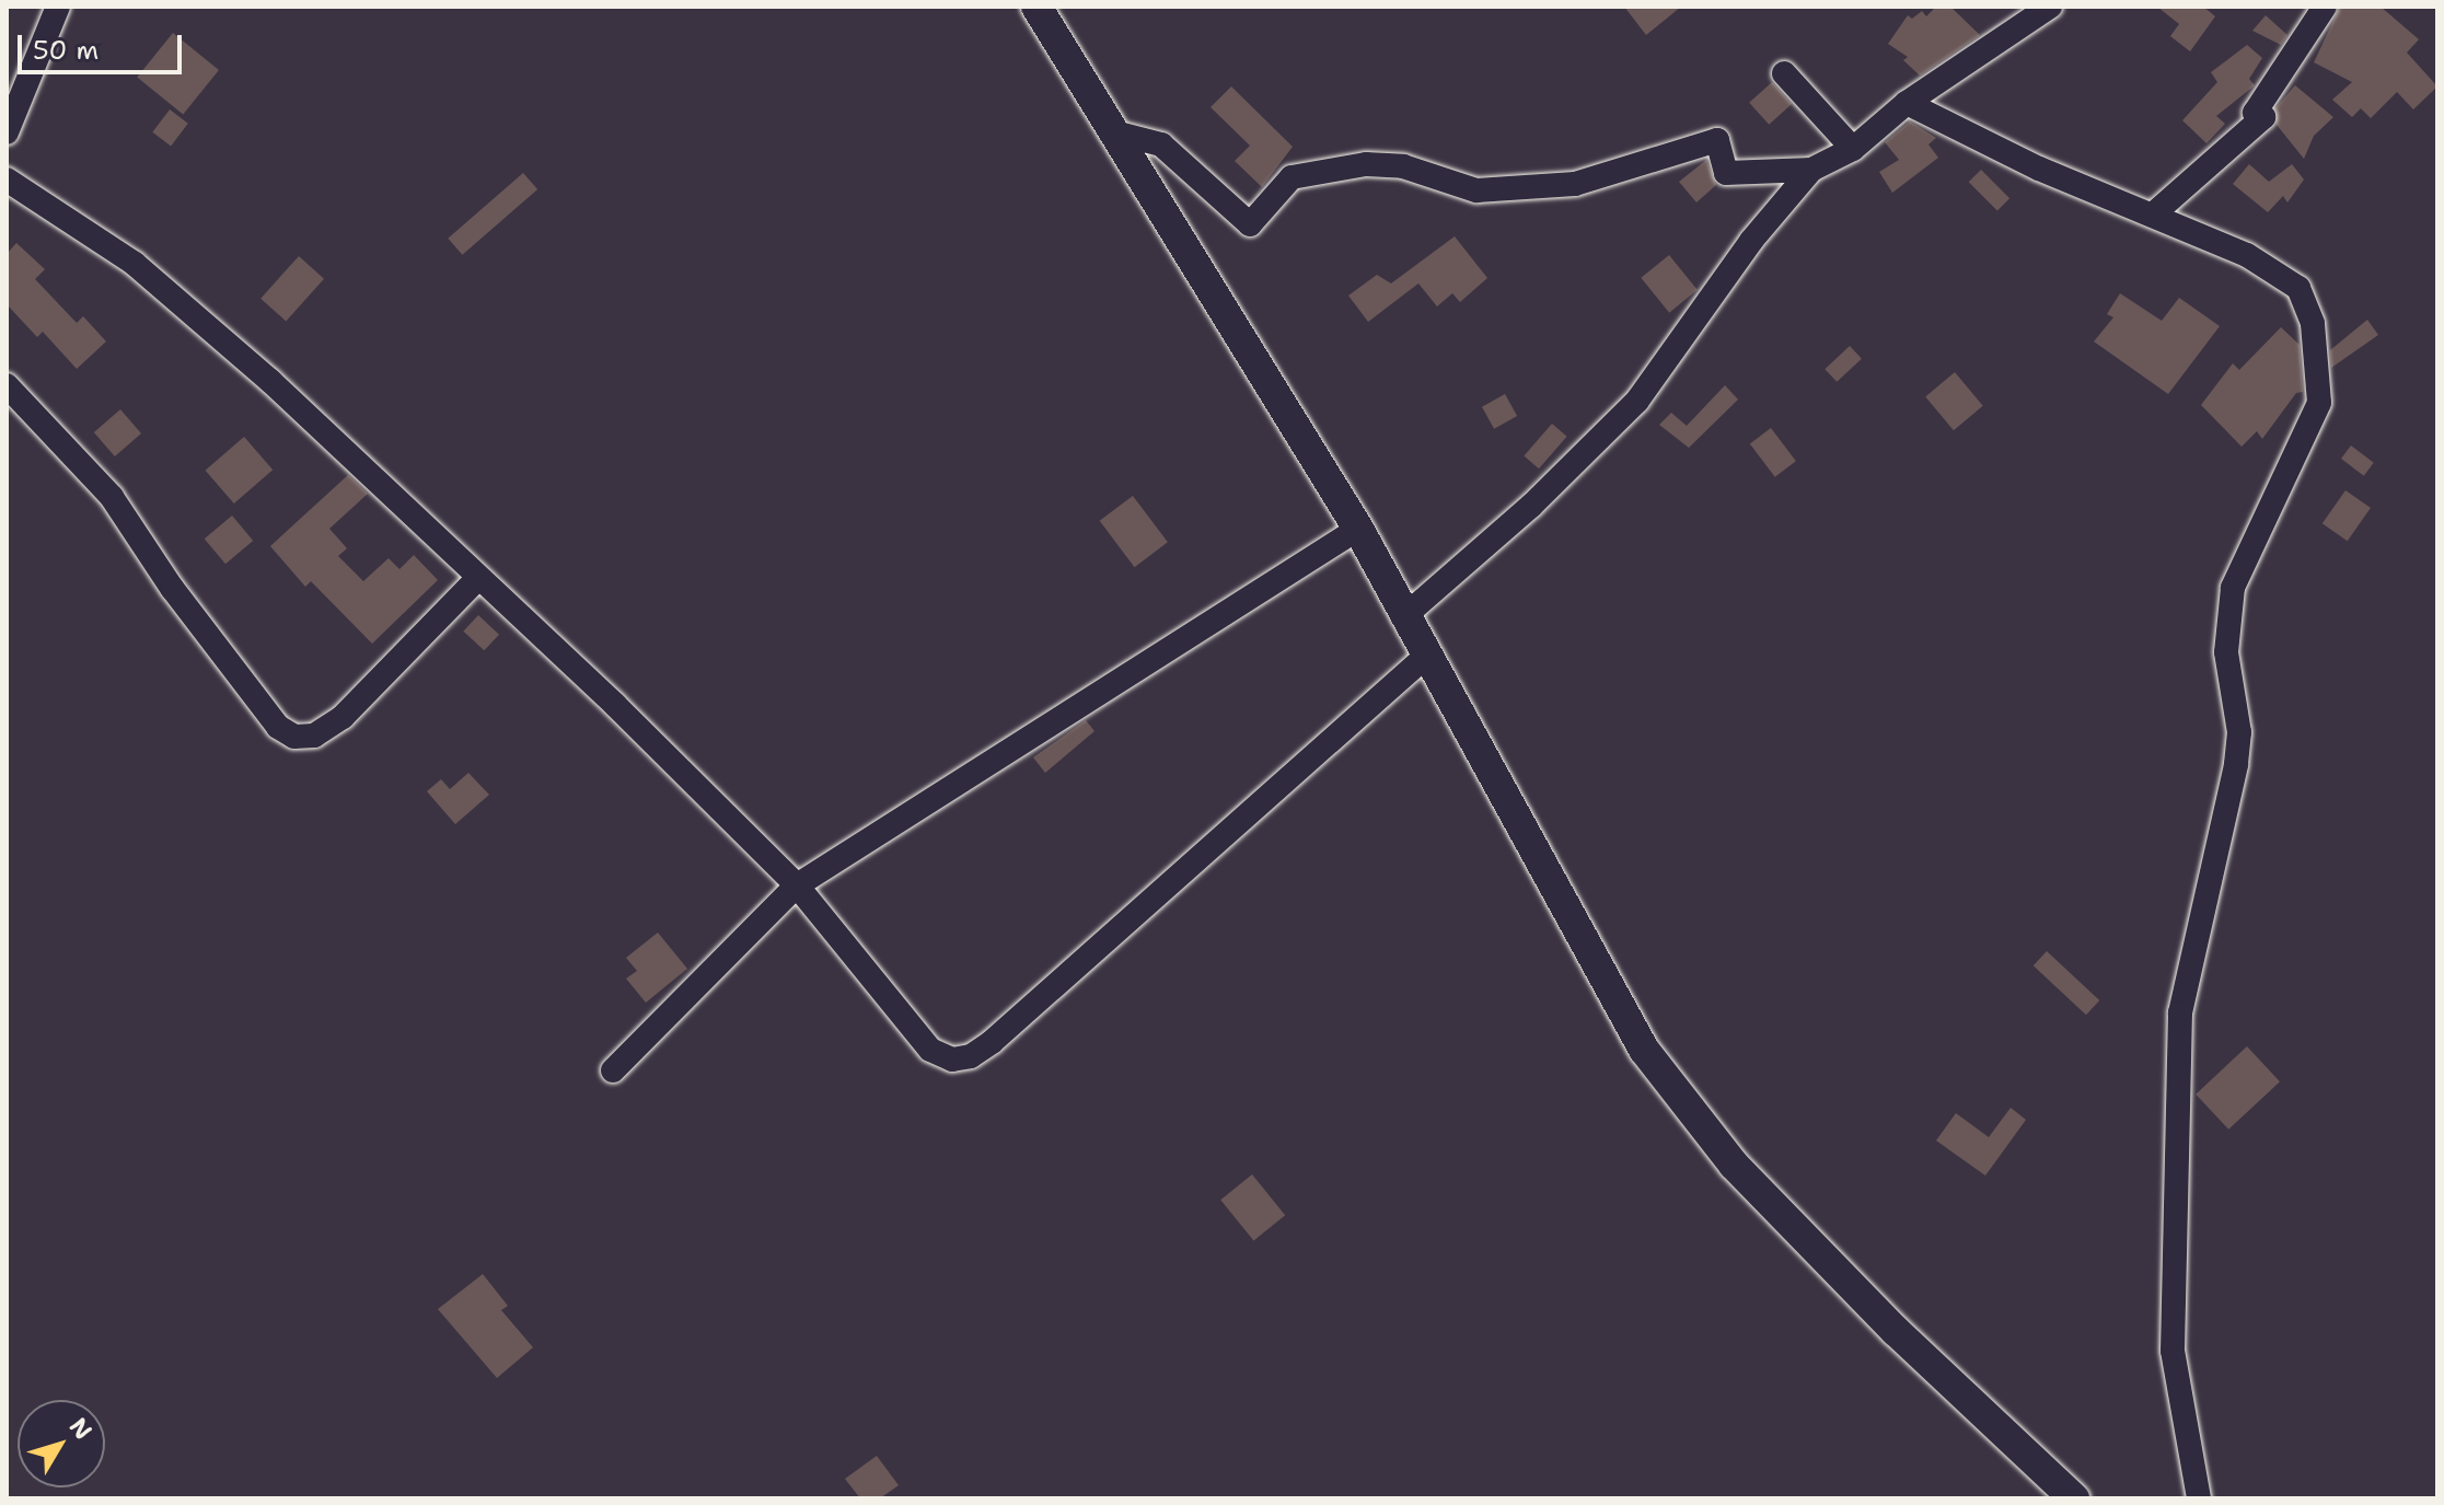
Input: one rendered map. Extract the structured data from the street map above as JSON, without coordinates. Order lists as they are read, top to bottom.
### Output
{
  "scale_bar": "50 m",
  "north": "top right"
}
